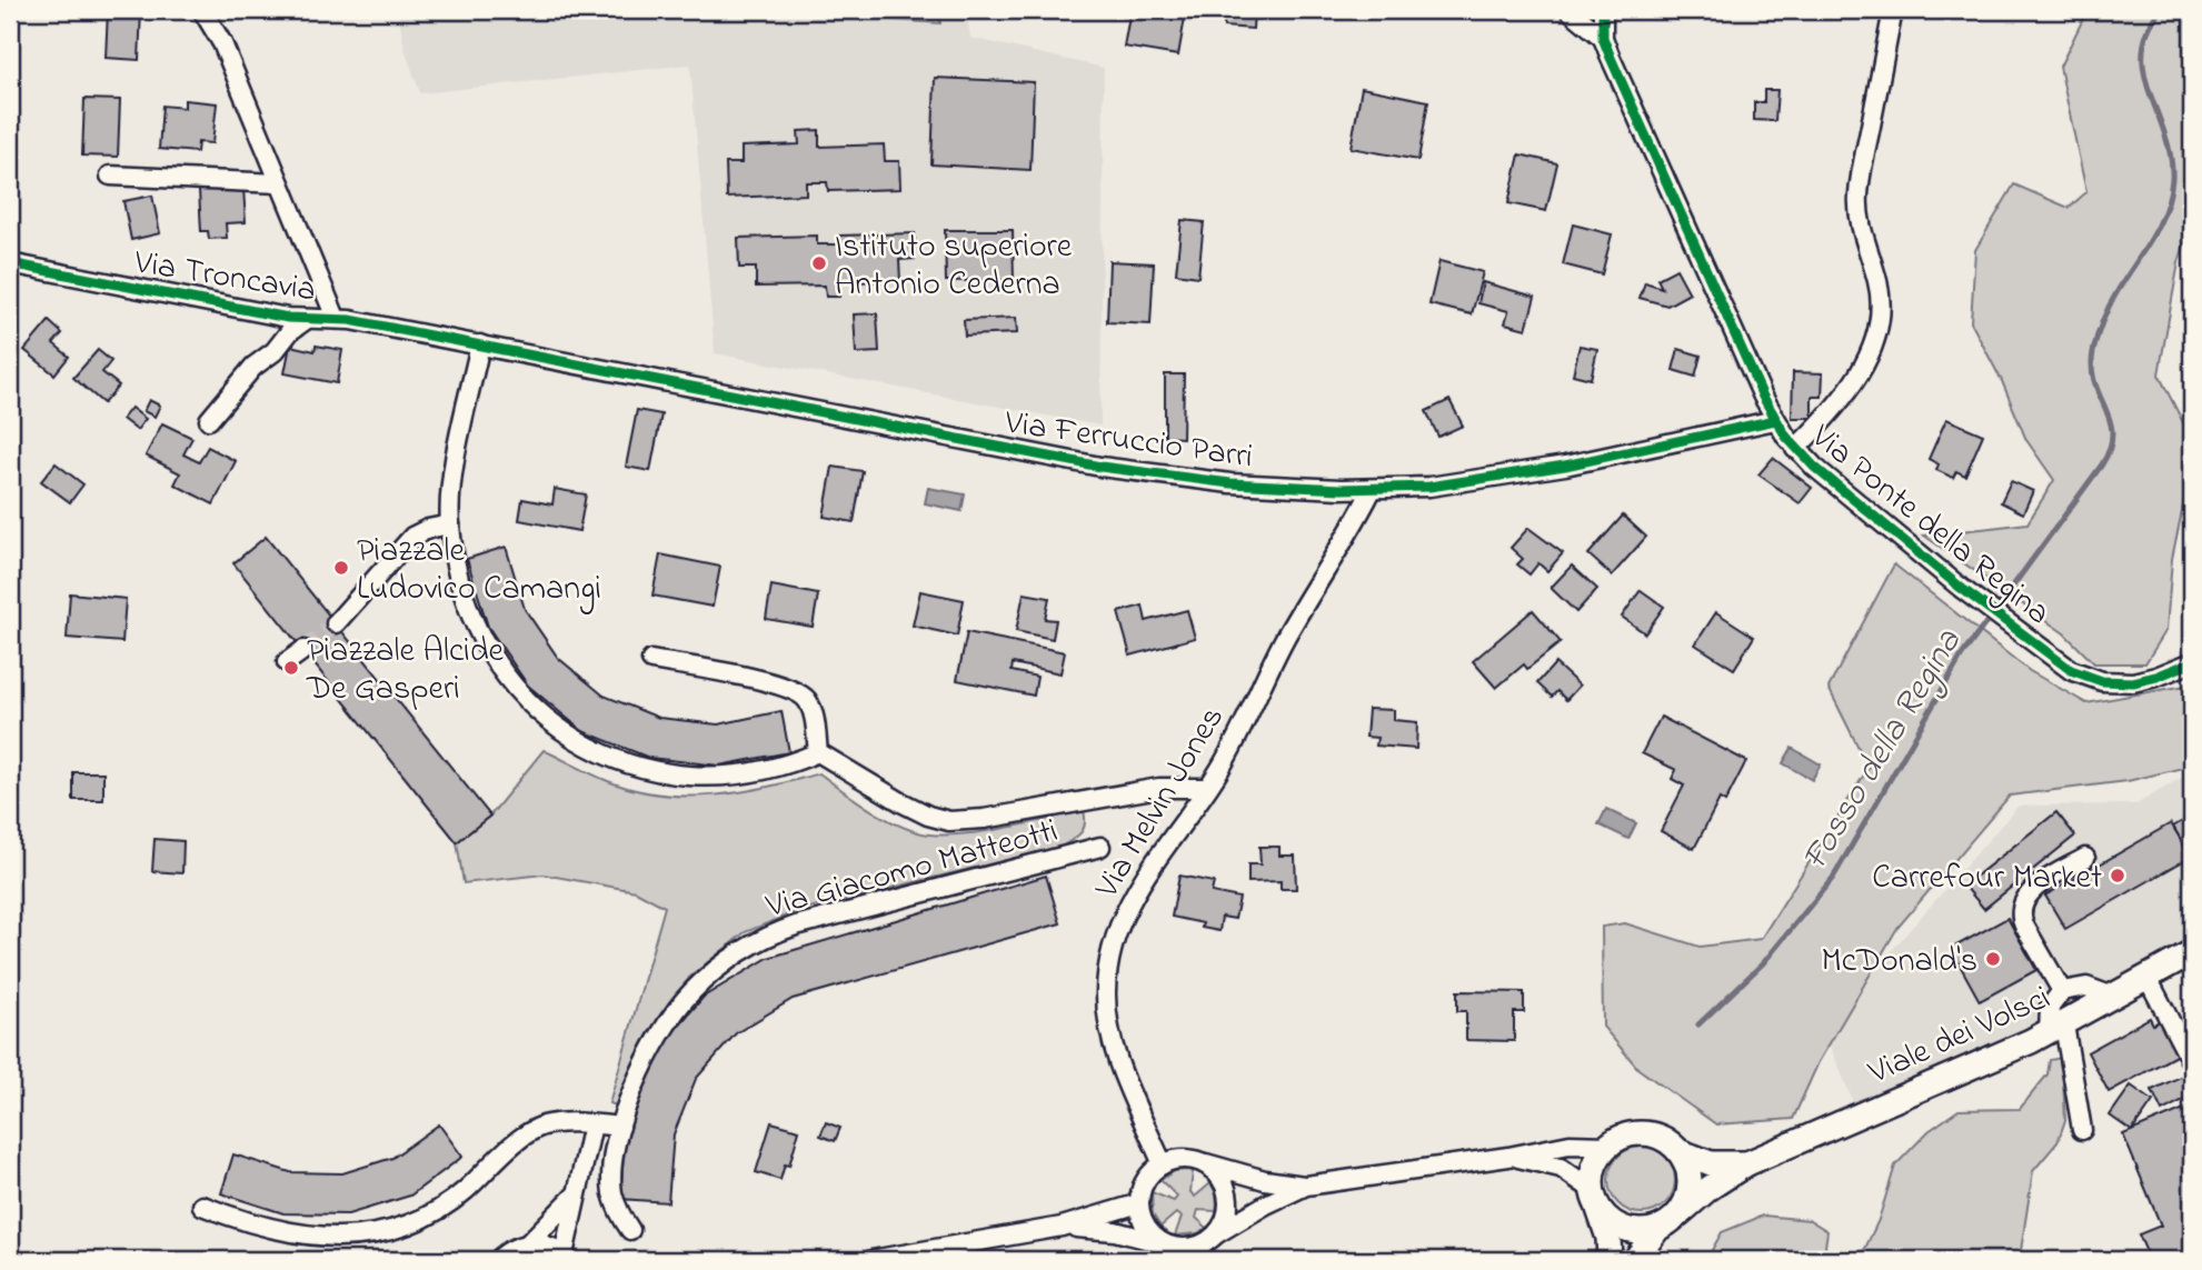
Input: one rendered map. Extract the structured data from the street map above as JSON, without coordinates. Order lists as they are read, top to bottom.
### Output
{
  "streets": {
    "main road": ["Viale dei Volsci"],
    "street": [
      "Via Troncavia",
      "Via Ferruccio Parri",
      "Via Ponte della Regina",
      "Via Melvin Jones",
      "Via Giacomo Matteotti"
    ]
  },
  "crossings": [
    ["Via Troncavia", "Via Ferruccio Parri"],
    ["Via Ferruccio Parri", "Via Ponte della Regina"],
    ["Via Ferruccio Parri", "Via Melvin Jones"]
  ],
  "water": ["Fosso della Regina"],
  "places": [
    "Istituto superiore Antonio Cederna",
    "Piazzale Ludovico Camangi",
    "Piazzale Alcide De Gasperi",
    "Carrefour Market",
    "McDonald's"
  ]
}
